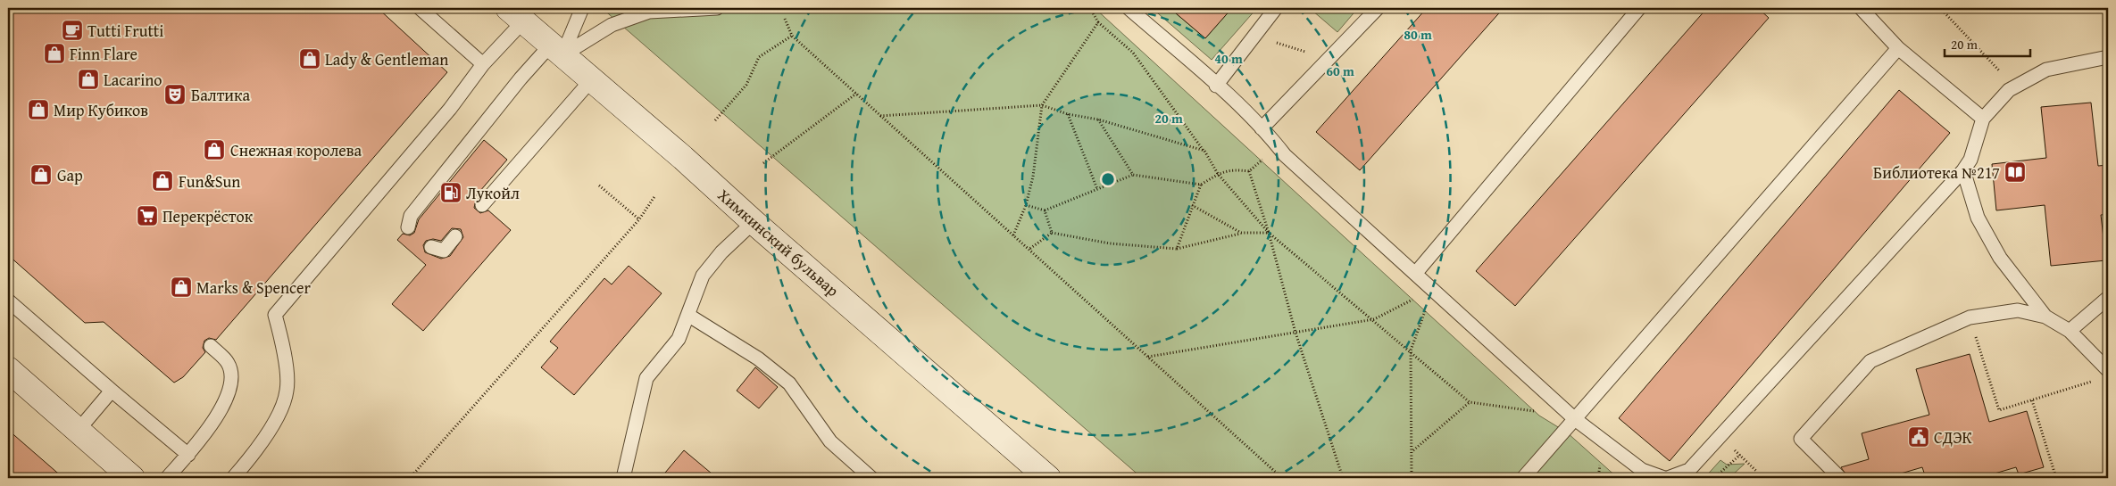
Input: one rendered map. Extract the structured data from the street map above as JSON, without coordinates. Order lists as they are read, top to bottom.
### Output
{
  "streets": {
    "main road": ["Химкинский бульвар"]
  },
  "places": {
    "cafe": ["Tutti Frutti"],
    "shop": [
      "Finn Flare",
      "Lady & Gentleman",
      "Lacarino",
      "Мир Кубиков",
      "Снежная королева",
      "Gap",
      "Fun&Sun",
      "Marks & Spencer"
    ],
    "theatre": ["Балтика"],
    "library": ["Библиотека №217"],
    "fuel station": ["Лукойл"],
    "supermarket": ["Перекрёсток"],
    "public building": ["СДЭК"]
  },
  "scale_bar": "20 m",
  "rings": [
    "80 m",
    "40 m",
    "60 m",
    "20 m"
  ]
}
